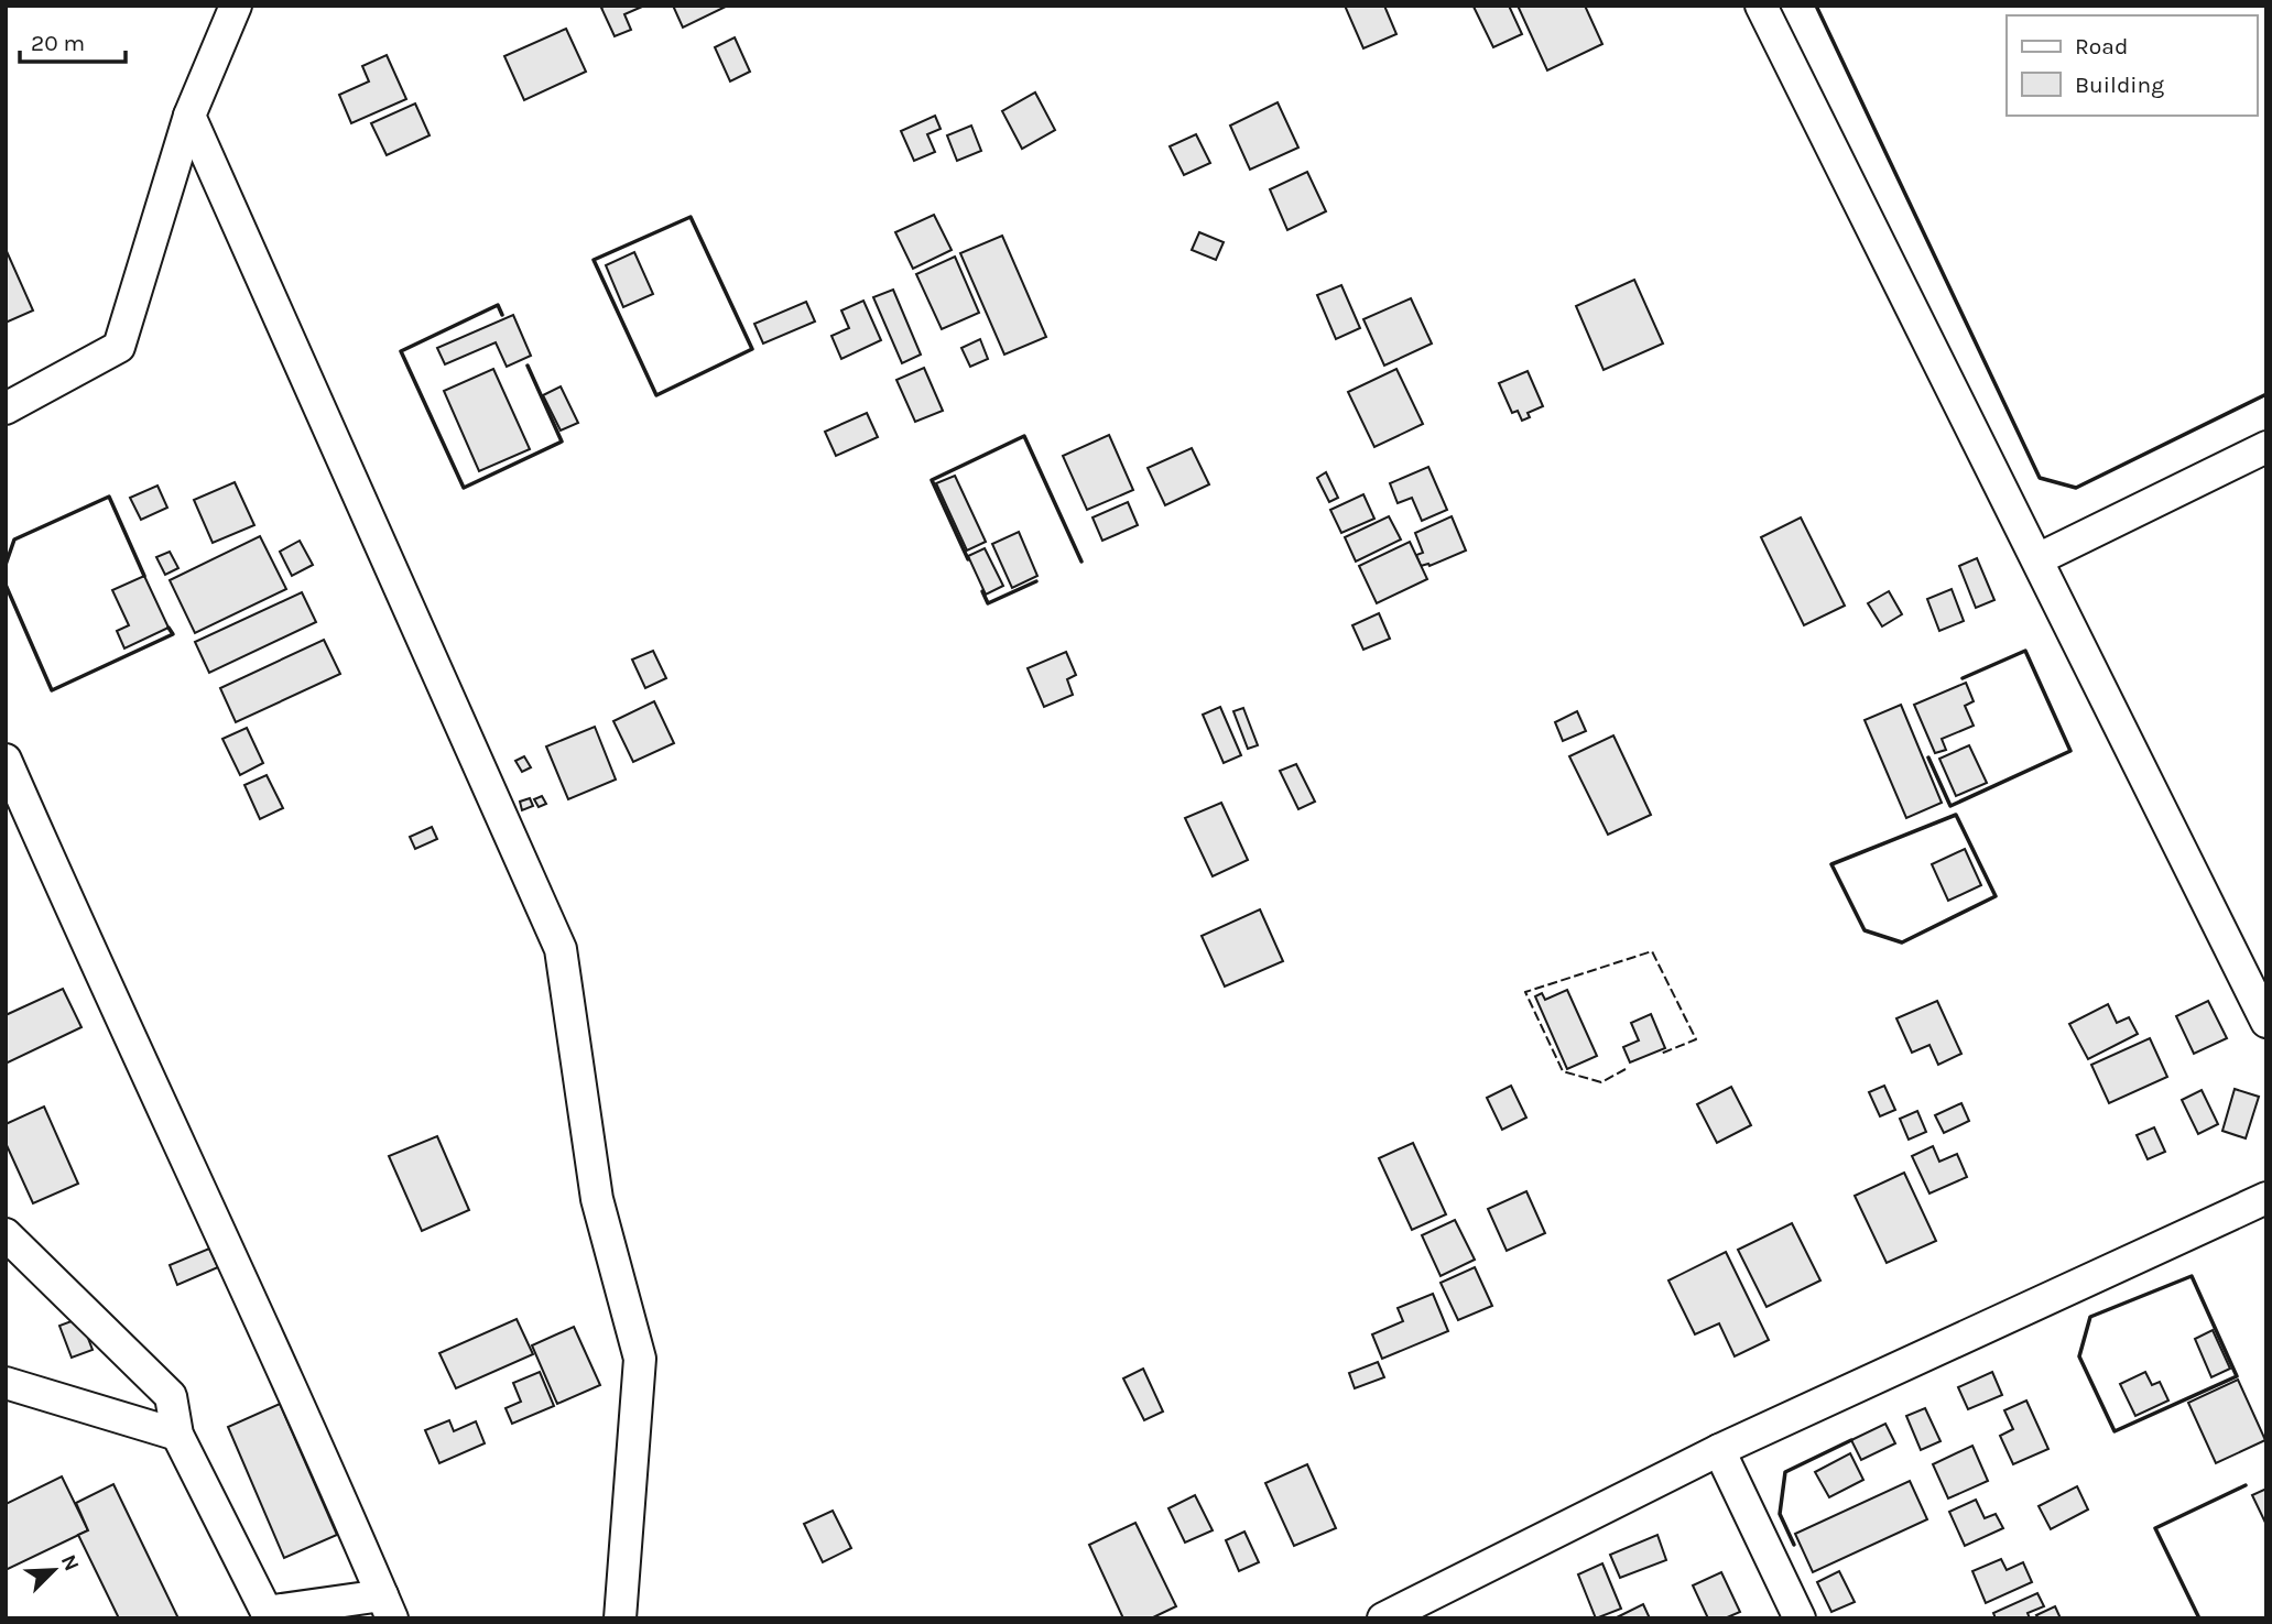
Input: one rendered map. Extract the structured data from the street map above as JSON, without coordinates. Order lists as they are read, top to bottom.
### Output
{
  "legend": ["Road", "Building"],
  "scale_bar": "20 m",
  "north": "top right"
}
